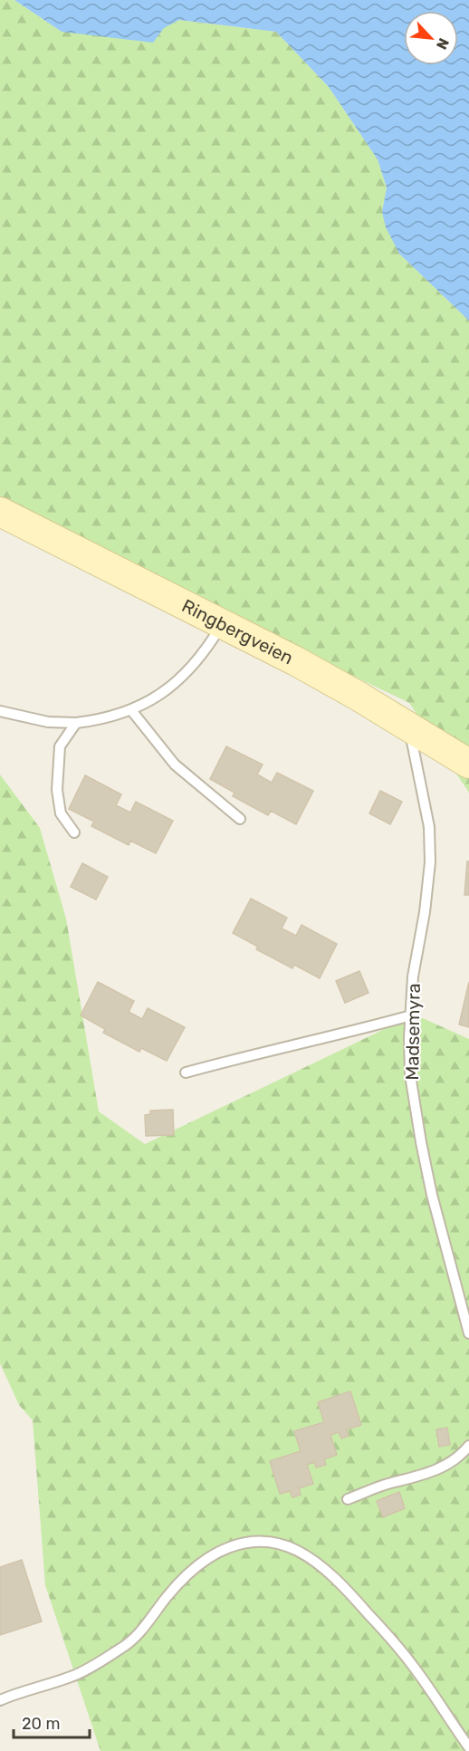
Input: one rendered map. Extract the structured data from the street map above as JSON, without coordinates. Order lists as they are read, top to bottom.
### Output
{
  "streets": {
    "main road": ["Ringbergveien"],
    "lane": ["Madsemyra"]
  },
  "crossings": [
    ["Ringbergveien", "Madsemyra"]
  ],
  "scale_bar": "20 m",
  "north": "bottom right"
}
